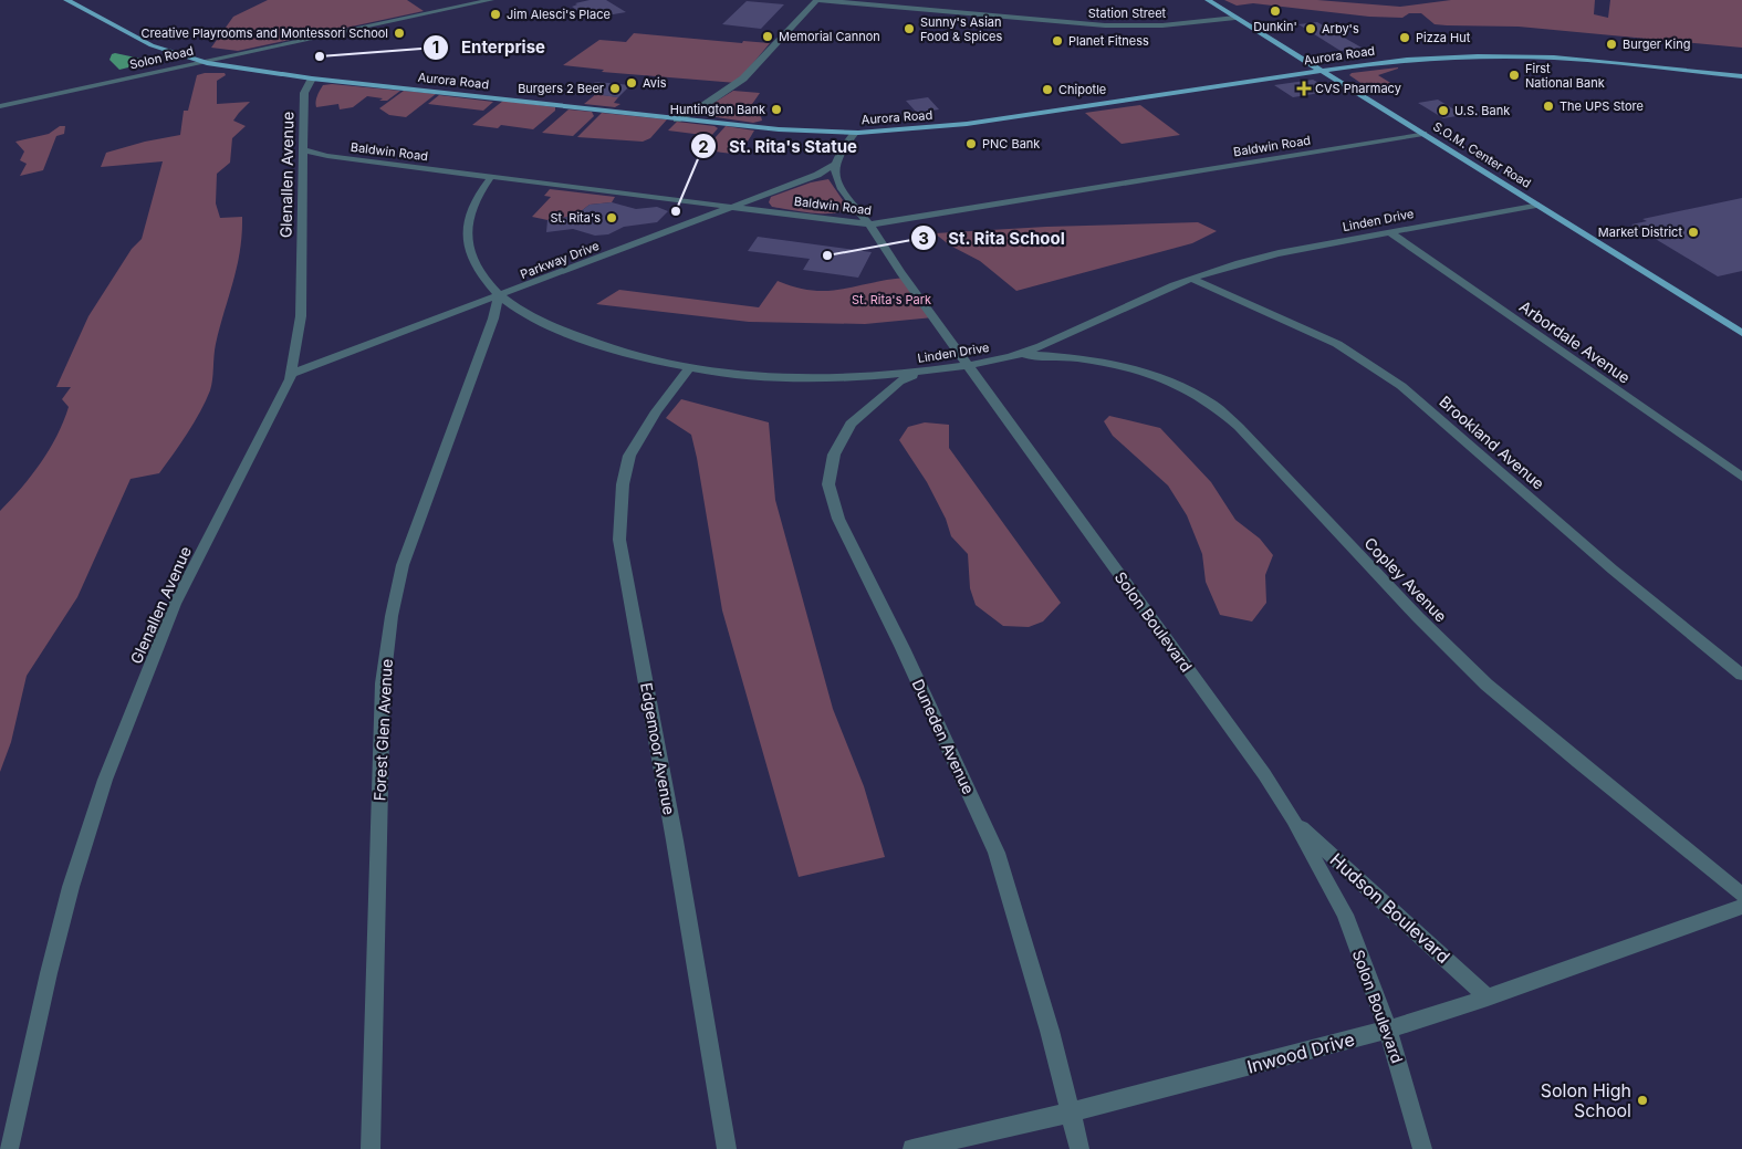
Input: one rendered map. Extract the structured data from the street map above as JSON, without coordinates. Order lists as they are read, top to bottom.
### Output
{
  "streets": {
    "main road": ["Aurora Road", "S.O.M. Center Road"],
    "street": [
      "Station Street",
      "Solon Road",
      "Baldwin Road",
      "Glenallen Avenue",
      "Linden Drive",
      "Parkway Drive",
      "Arbordale Avenue",
      "Brookland Avenue",
      "Copley Avenue",
      "Solon Boulevard",
      "Forest Glen Avenue",
      "Duneden Avenue",
      "Edgemoor Avenue",
      "Hudson Boulevard",
      "Inwood Drive"
    ]
  },
  "crossings": [
    ["Station Street", "S.O.M. Center Road"],
    ["Aurora Road", "Solon Road"],
    ["Aurora Road", "S.O.M. Center Road"],
    ["Aurora Road", "Glenallen Avenue"],
    ["Baldwin Road", "S.O.M. Center Road"],
    ["Baldwin Road", "Glenallen Avenue"],
    ["Baldwin Road", "Linden Drive"],
    ["Baldwin Road", "Parkway Drive"],
    ["Baldwin Road", "Solon Boulevard"],
    ["S.O.M. Center Road", "Linden Drive"],
    ["Glenallen Avenue", "Parkway Drive"],
    ["Linden Drive", "Parkway Drive"],
    ["Linden Drive", "Arbordale Avenue"],
    ["Linden Drive", "Brookland Avenue"],
    ["Linden Drive", "Copley Avenue"],
    ["Linden Drive", "Solon Boulevard"],
    ["Linden Drive", "Forest Glen Avenue"],
    ["Linden Drive", "Duneden Avenue"],
    ["Linden Drive", "Edgemoor Avenue"],
    ["Parkway Drive", "Solon Boulevard"],
    ["Parkway Drive", "Forest Glen Avenue"],
    ["Solon Boulevard", "Hudson Boulevard"],
    ["Solon Boulevard", "Inwood Drive"],
    ["Duneden Avenue", "Inwood Drive"],
    ["Hudson Boulevard", "Inwood Drive"]
  ],
  "parks": ["St. Rita's Park"],
  "places": {
    "other": [
      "Dunkin'",
      "Jim Alesci's Place",
      "Sunny's Asian Food & Spices",
      "Arby's",
      "Creative Playrooms and Montessori School",
      "Memorial Cannon",
      "Pizza Hut",
      "Planet Fitness",
      "Burger King",
      "Enterprise",
      "First National Bank",
      "Avis",
      "Burgers 2 Beer",
      "Chipotle",
      "The UPS Store",
      "Huntington Bank",
      "U.S. Bank",
      "PNC Bank",
      "St. Rita's Statue",
      "St. Rita's",
      "Market District",
      "St. Rita School",
      "Solon High School"
    ],
    "health": ["CVS Pharmacy"]
  }
}
